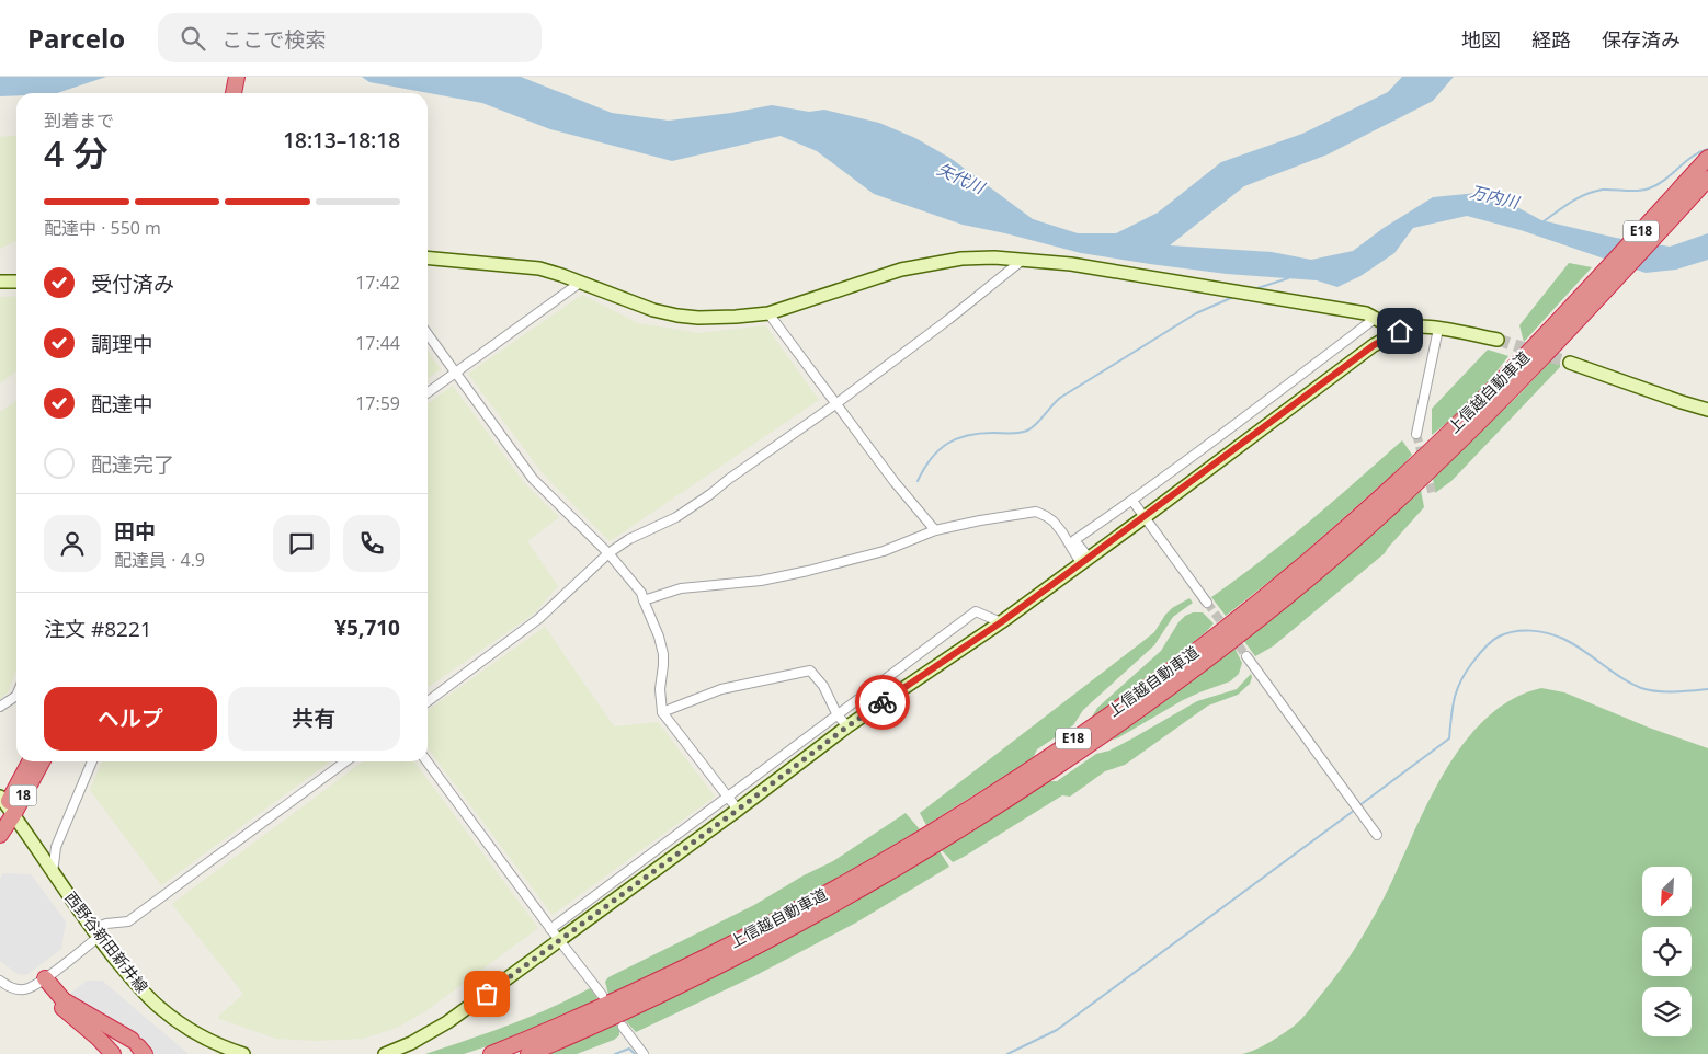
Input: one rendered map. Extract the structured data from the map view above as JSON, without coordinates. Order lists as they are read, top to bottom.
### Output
{
  "streets": {
    "highway": ["E18", "上信越自動車道", "18"],
    "main road": ["西野谷新田新井線"]
  },
  "crossings": [
    ["E18", "上信越自動車道"],
    ["18", "西野谷新田新井線"]
  ],
  "water": ["矢代川", "万内川"],
  "north": "bottom left",
  "page": {
    "header": "Parcelo",
    "search": "ここで検索",
    "nav": ["地図", "経路", "保存済み"],
    "heading": ["4 分", "到着まで", "18:13–18:18"],
    "panel": [
      "田中",
      "配達員 · 4.9",
      "注文 #8221",
      "¥5,710"
    ],
    "bar": "配達中 · 550 m",
    "list": [
      ["受付済み", "17:42"],
      ["調理中", "17:44"],
      ["配達中", "17:59"],
      "配達完了"
    ],
    "buttons": ["ヘルプ", "共有"]
  }
}
